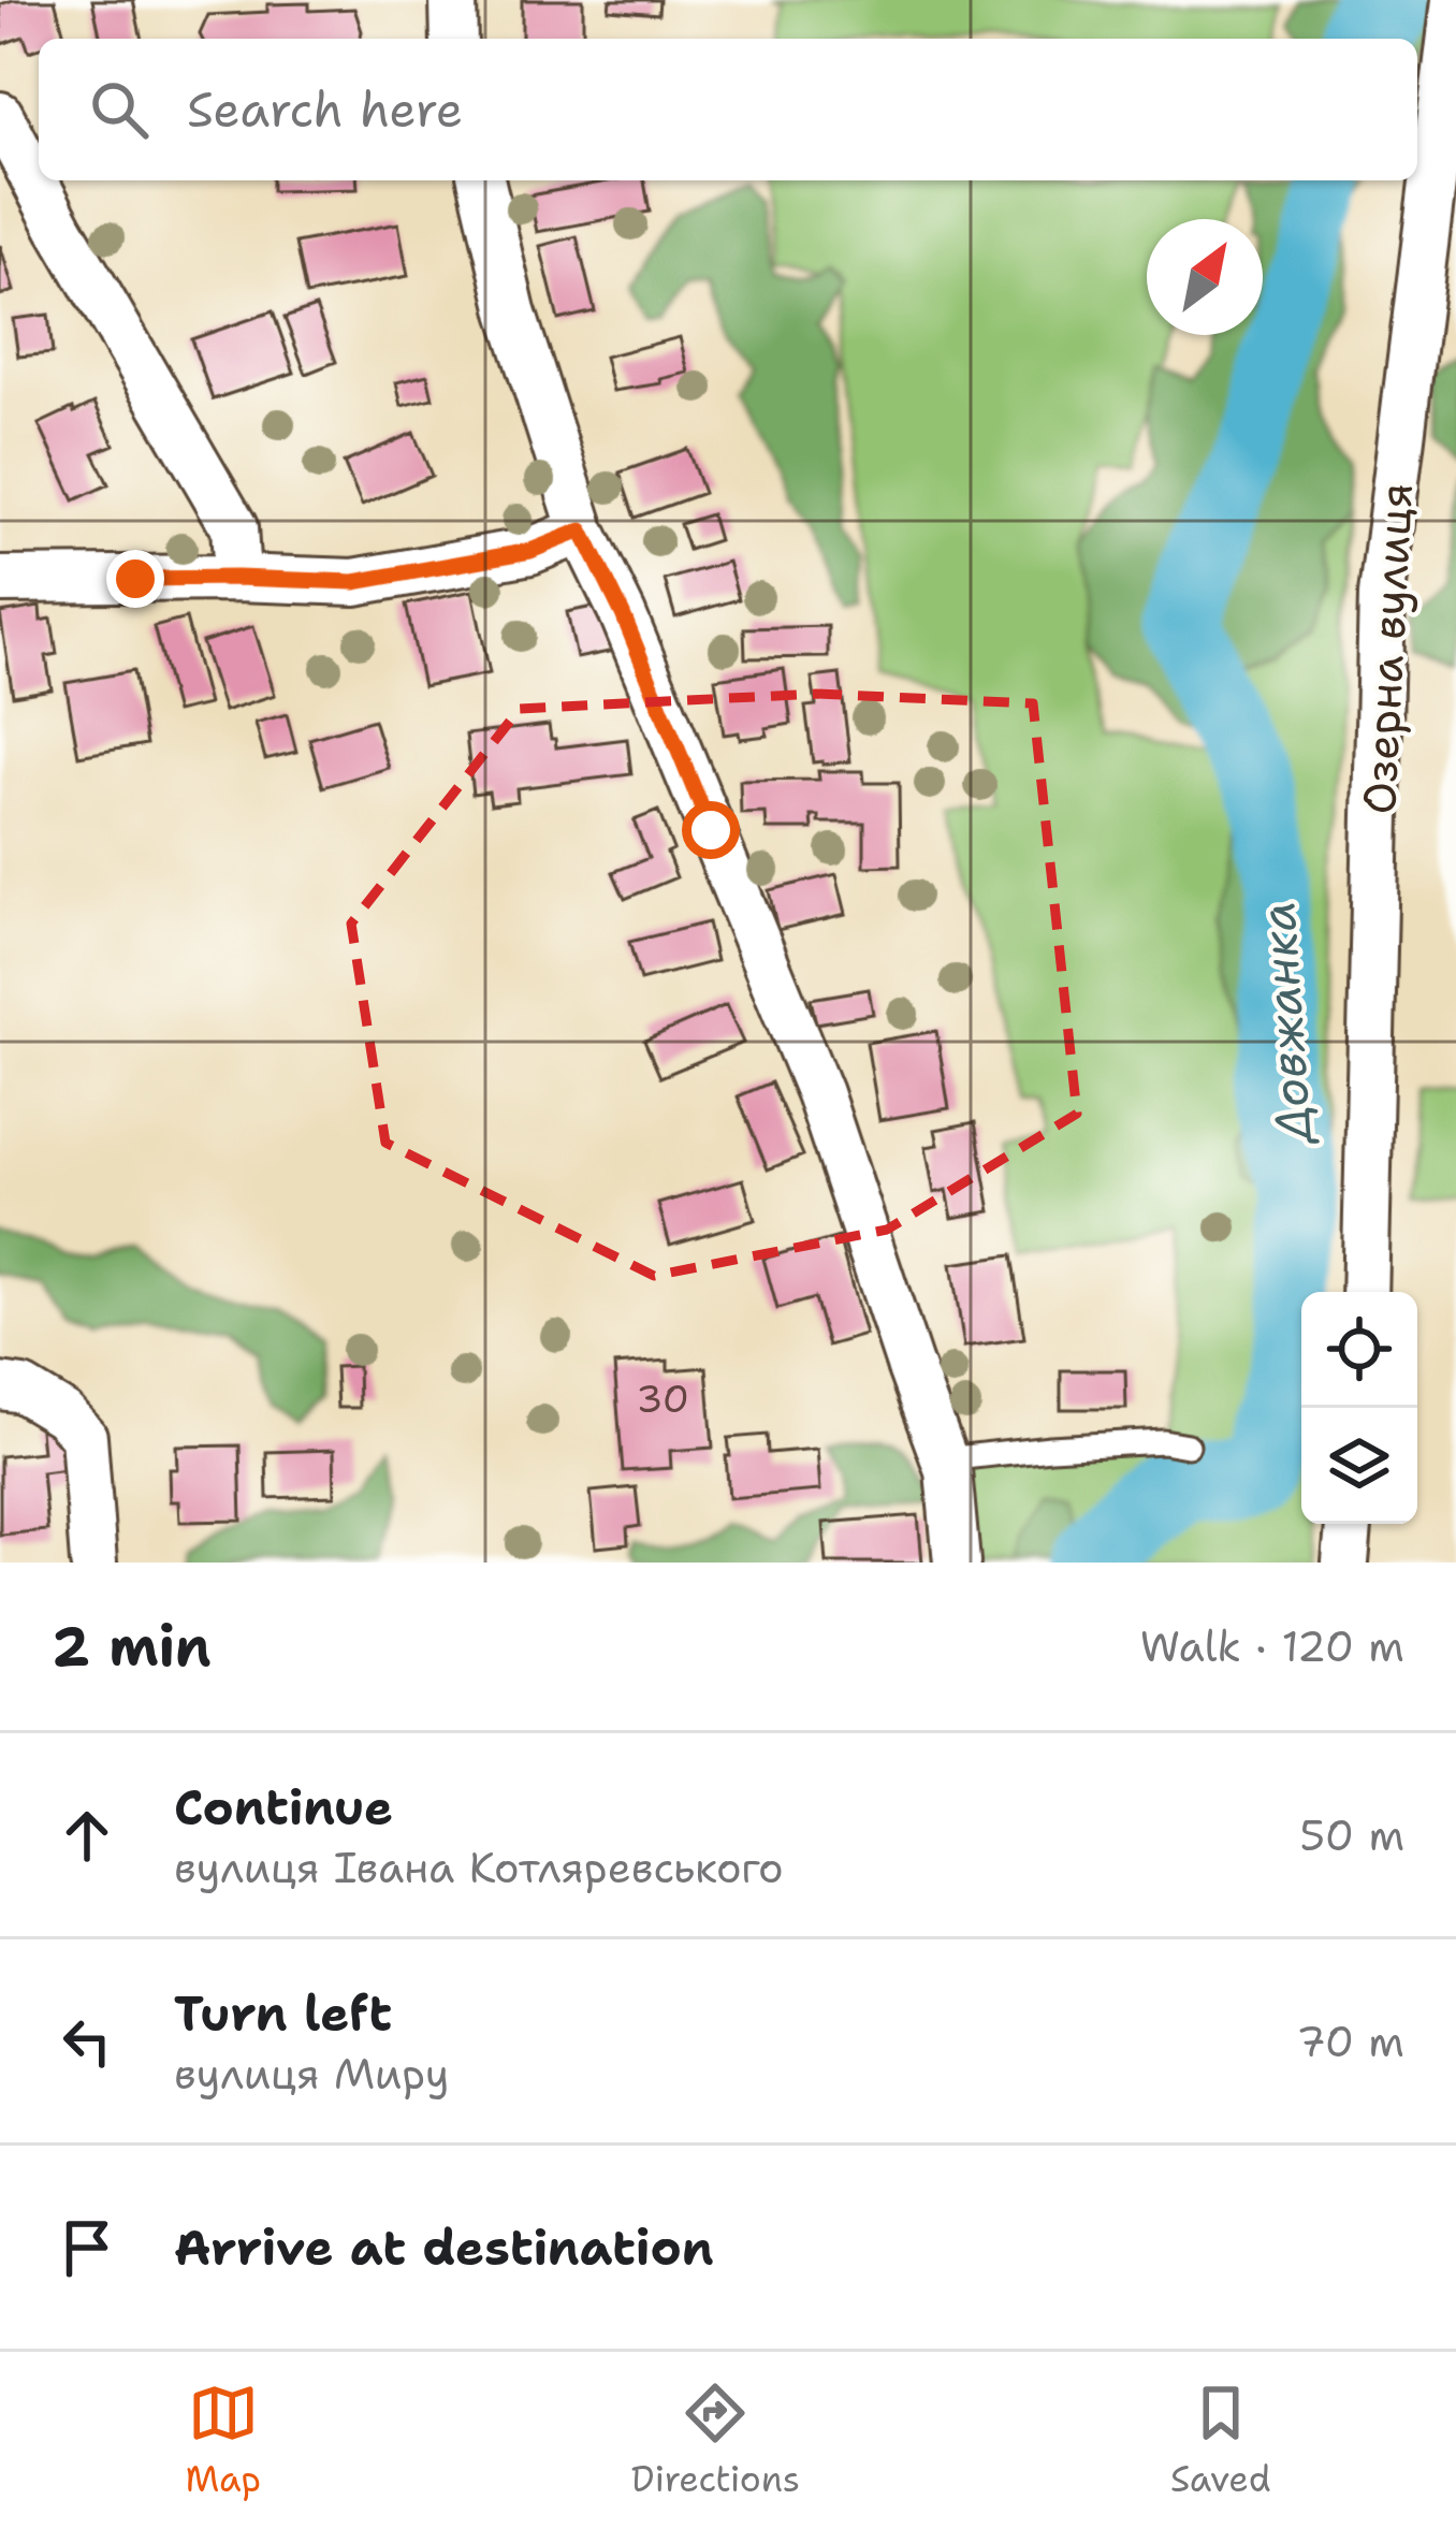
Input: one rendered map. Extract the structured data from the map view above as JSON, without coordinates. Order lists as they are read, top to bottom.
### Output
{
  "streets": {
    "street": ["Озерна вулиця"]
  },
  "water": ["Довжанка"],
  "house_numbers": ["30"],
  "north": "top right",
  "page": {
    "search": "Search here",
    "heading": ["2 min", "Walk · 120 m"],
    "list": [
      ["Continue", "вулиця Івана Котляревського", "50 m"],
      ["Turn left", "вулиця Миру", "70 m"],
      "Arrive at destination"
    ],
    "nav": ["Map", "Directions", "Saved"]
  }
}
